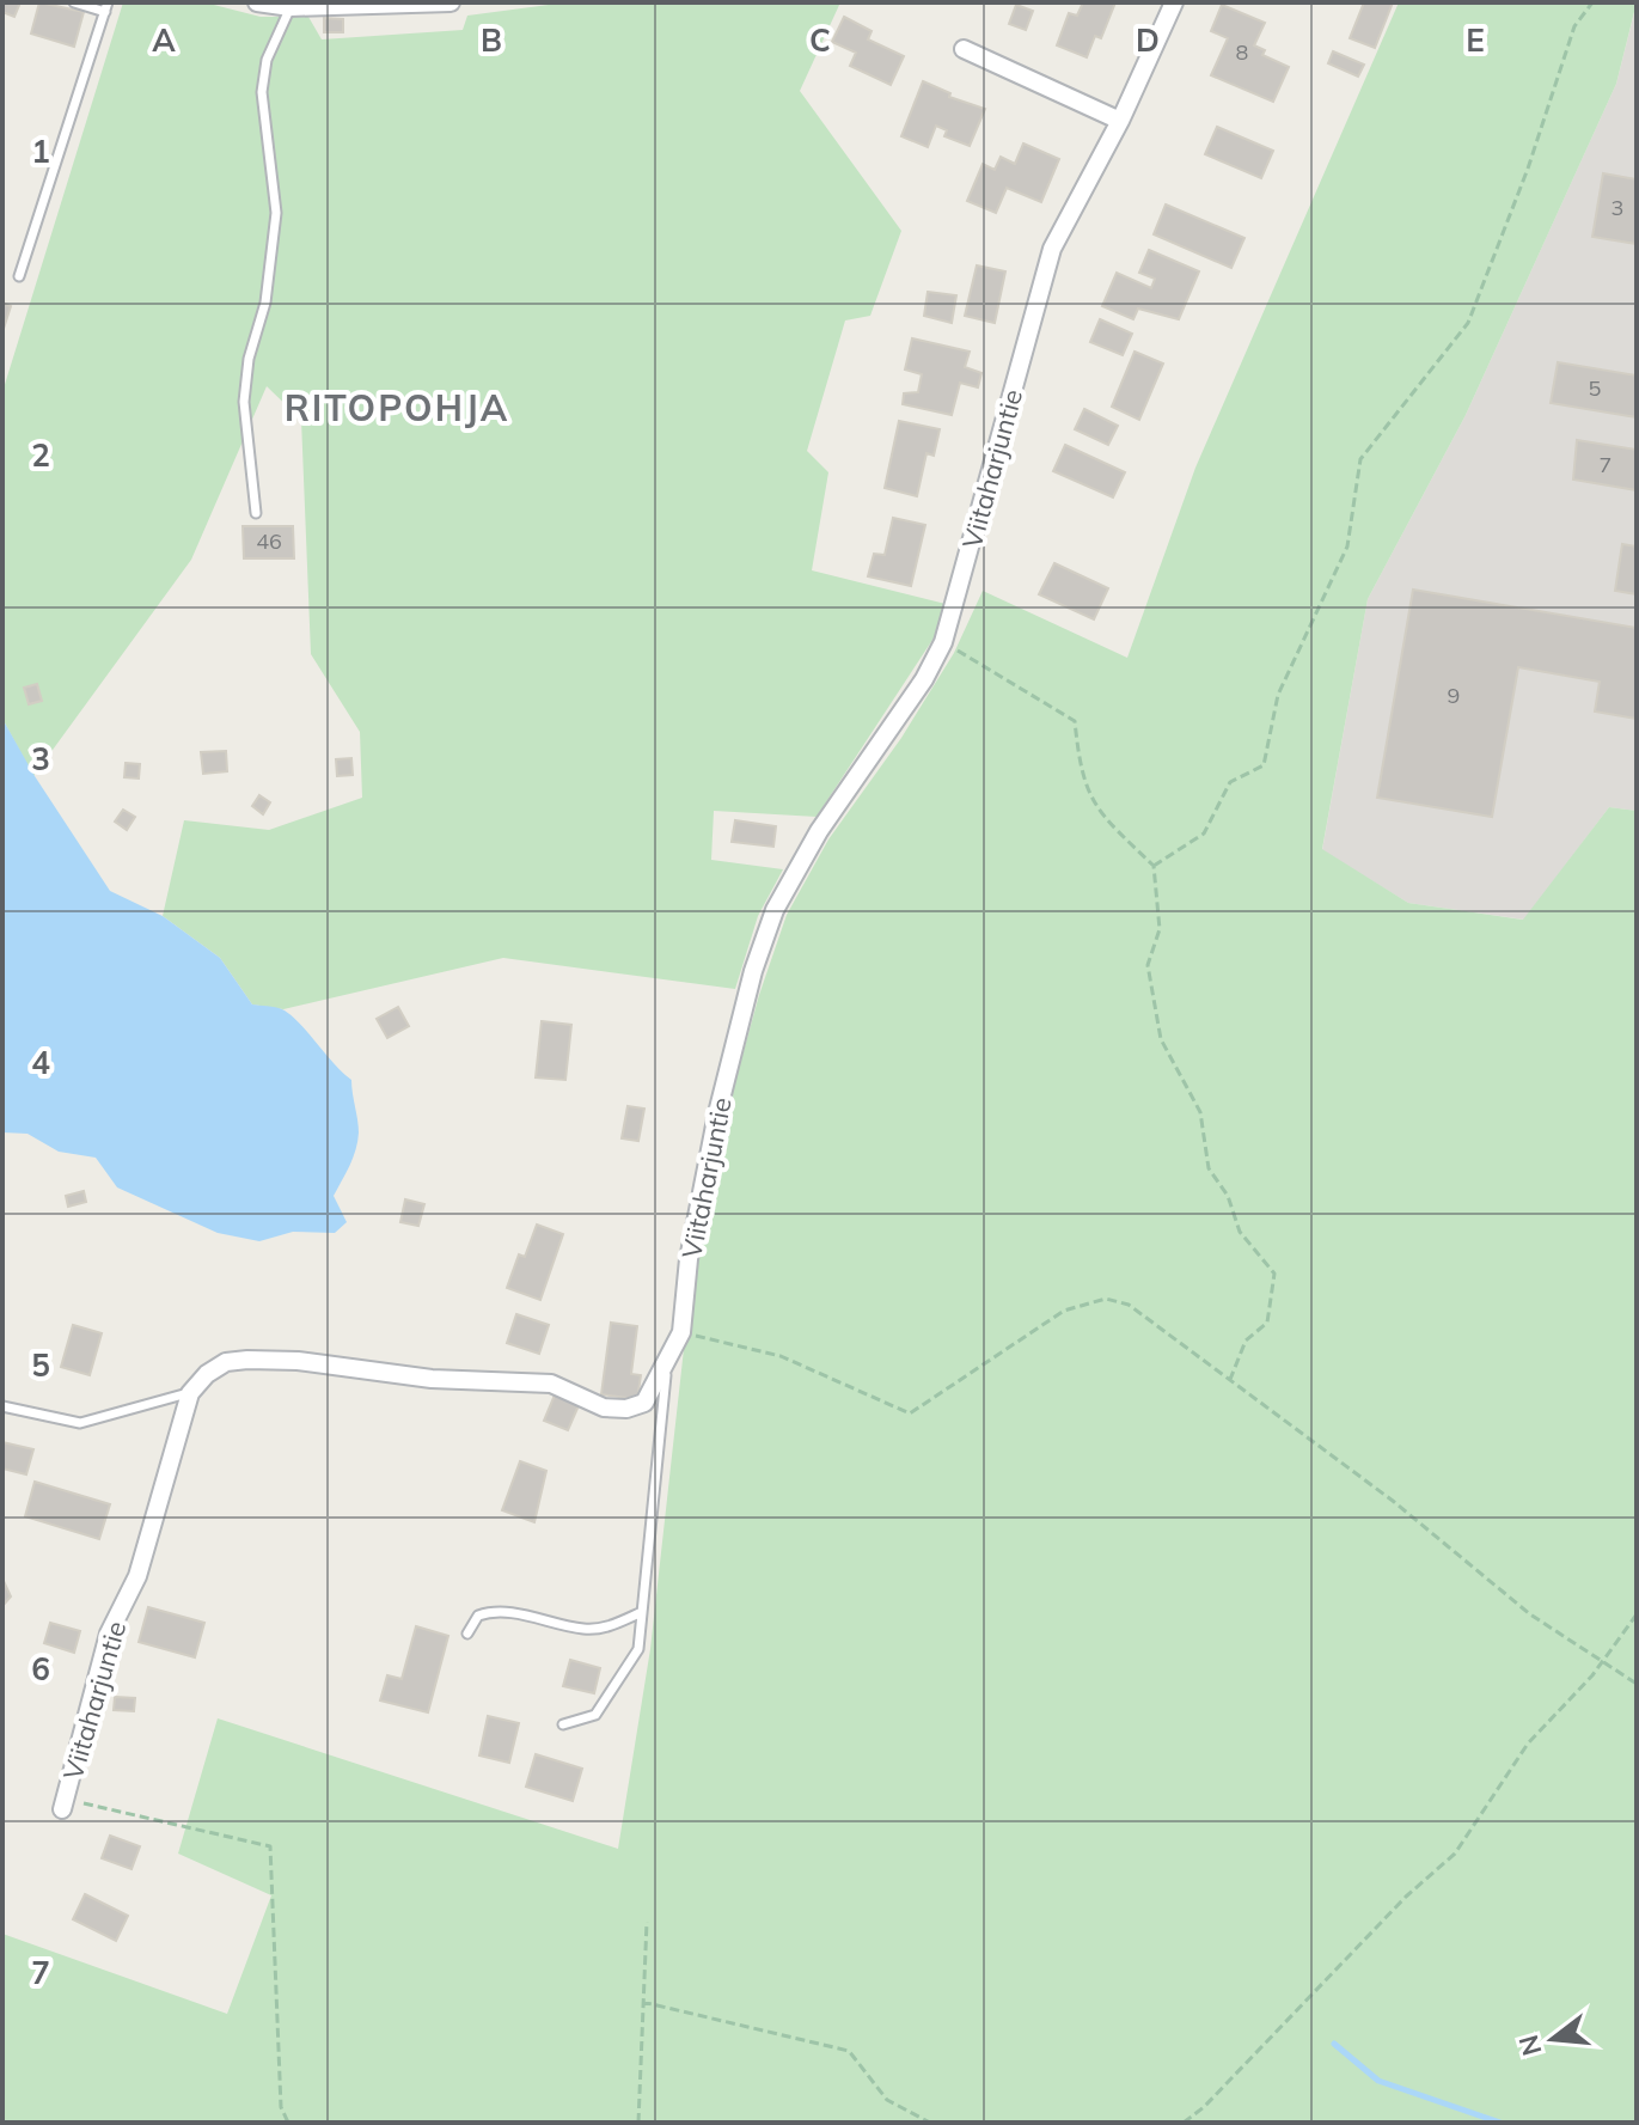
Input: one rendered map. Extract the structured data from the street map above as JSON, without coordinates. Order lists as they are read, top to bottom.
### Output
{
  "streets": {
    "street": ["Viitaharjuntie"]
  },
  "districts": ["RITOPOHJA"],
  "house_numbers": [
    "8",
    "3",
    "5",
    "7",
    "46",
    "9"
  ],
  "north": "left",
  "grid": {
    "columns": [
      "A",
      "B",
      "C",
      "D",
      "E"
    ],
    "rows": [
      "1",
      "2",
      "3",
      "4",
      "5",
      "6",
      "7"
    ]
  }
}
